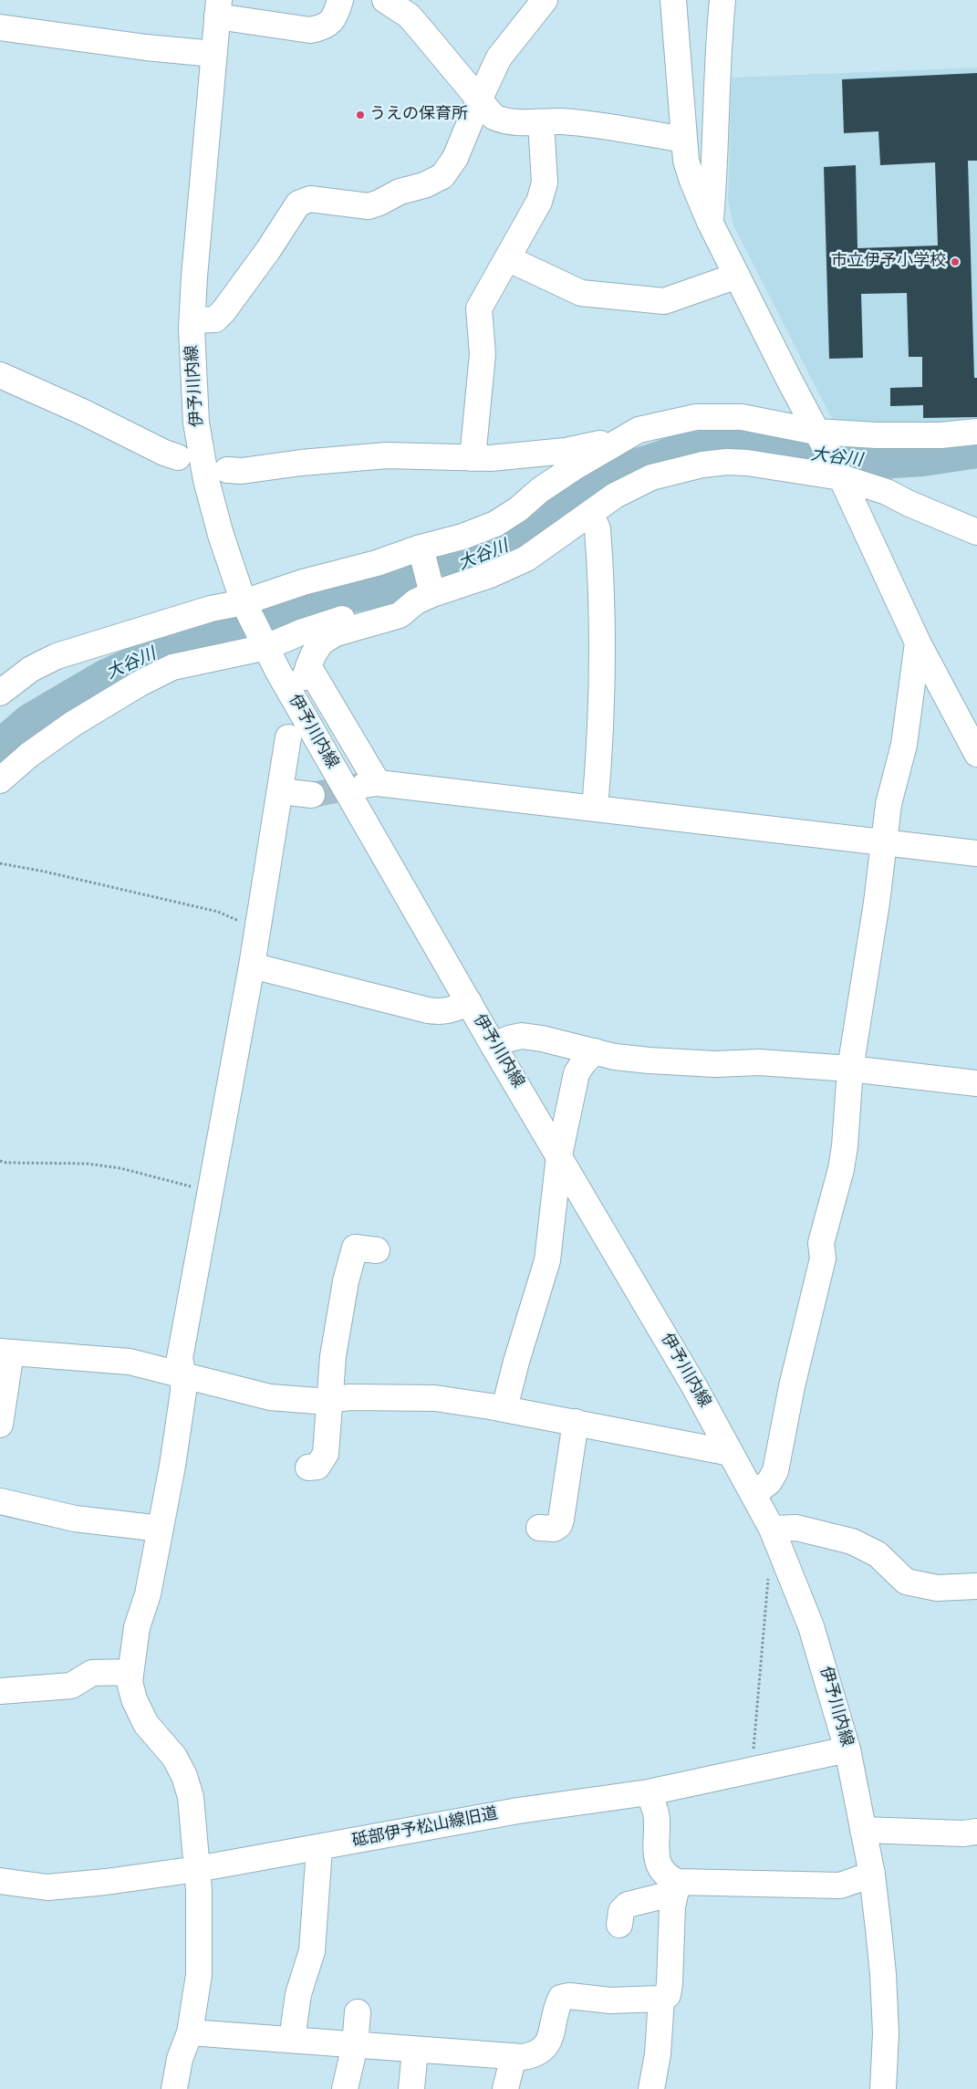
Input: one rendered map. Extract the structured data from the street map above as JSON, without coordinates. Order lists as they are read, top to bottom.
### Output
{
  "streets": {
    "street": ["伊予川内線", "砥部伊予松山線旧道"]
  },
  "crossings": [
    ["伊予川内線", "砥部伊予松山線旧道"]
  ],
  "water": ["大谷川"],
  "places": ["うえの保育所", "市立伊予小学校"]
}
